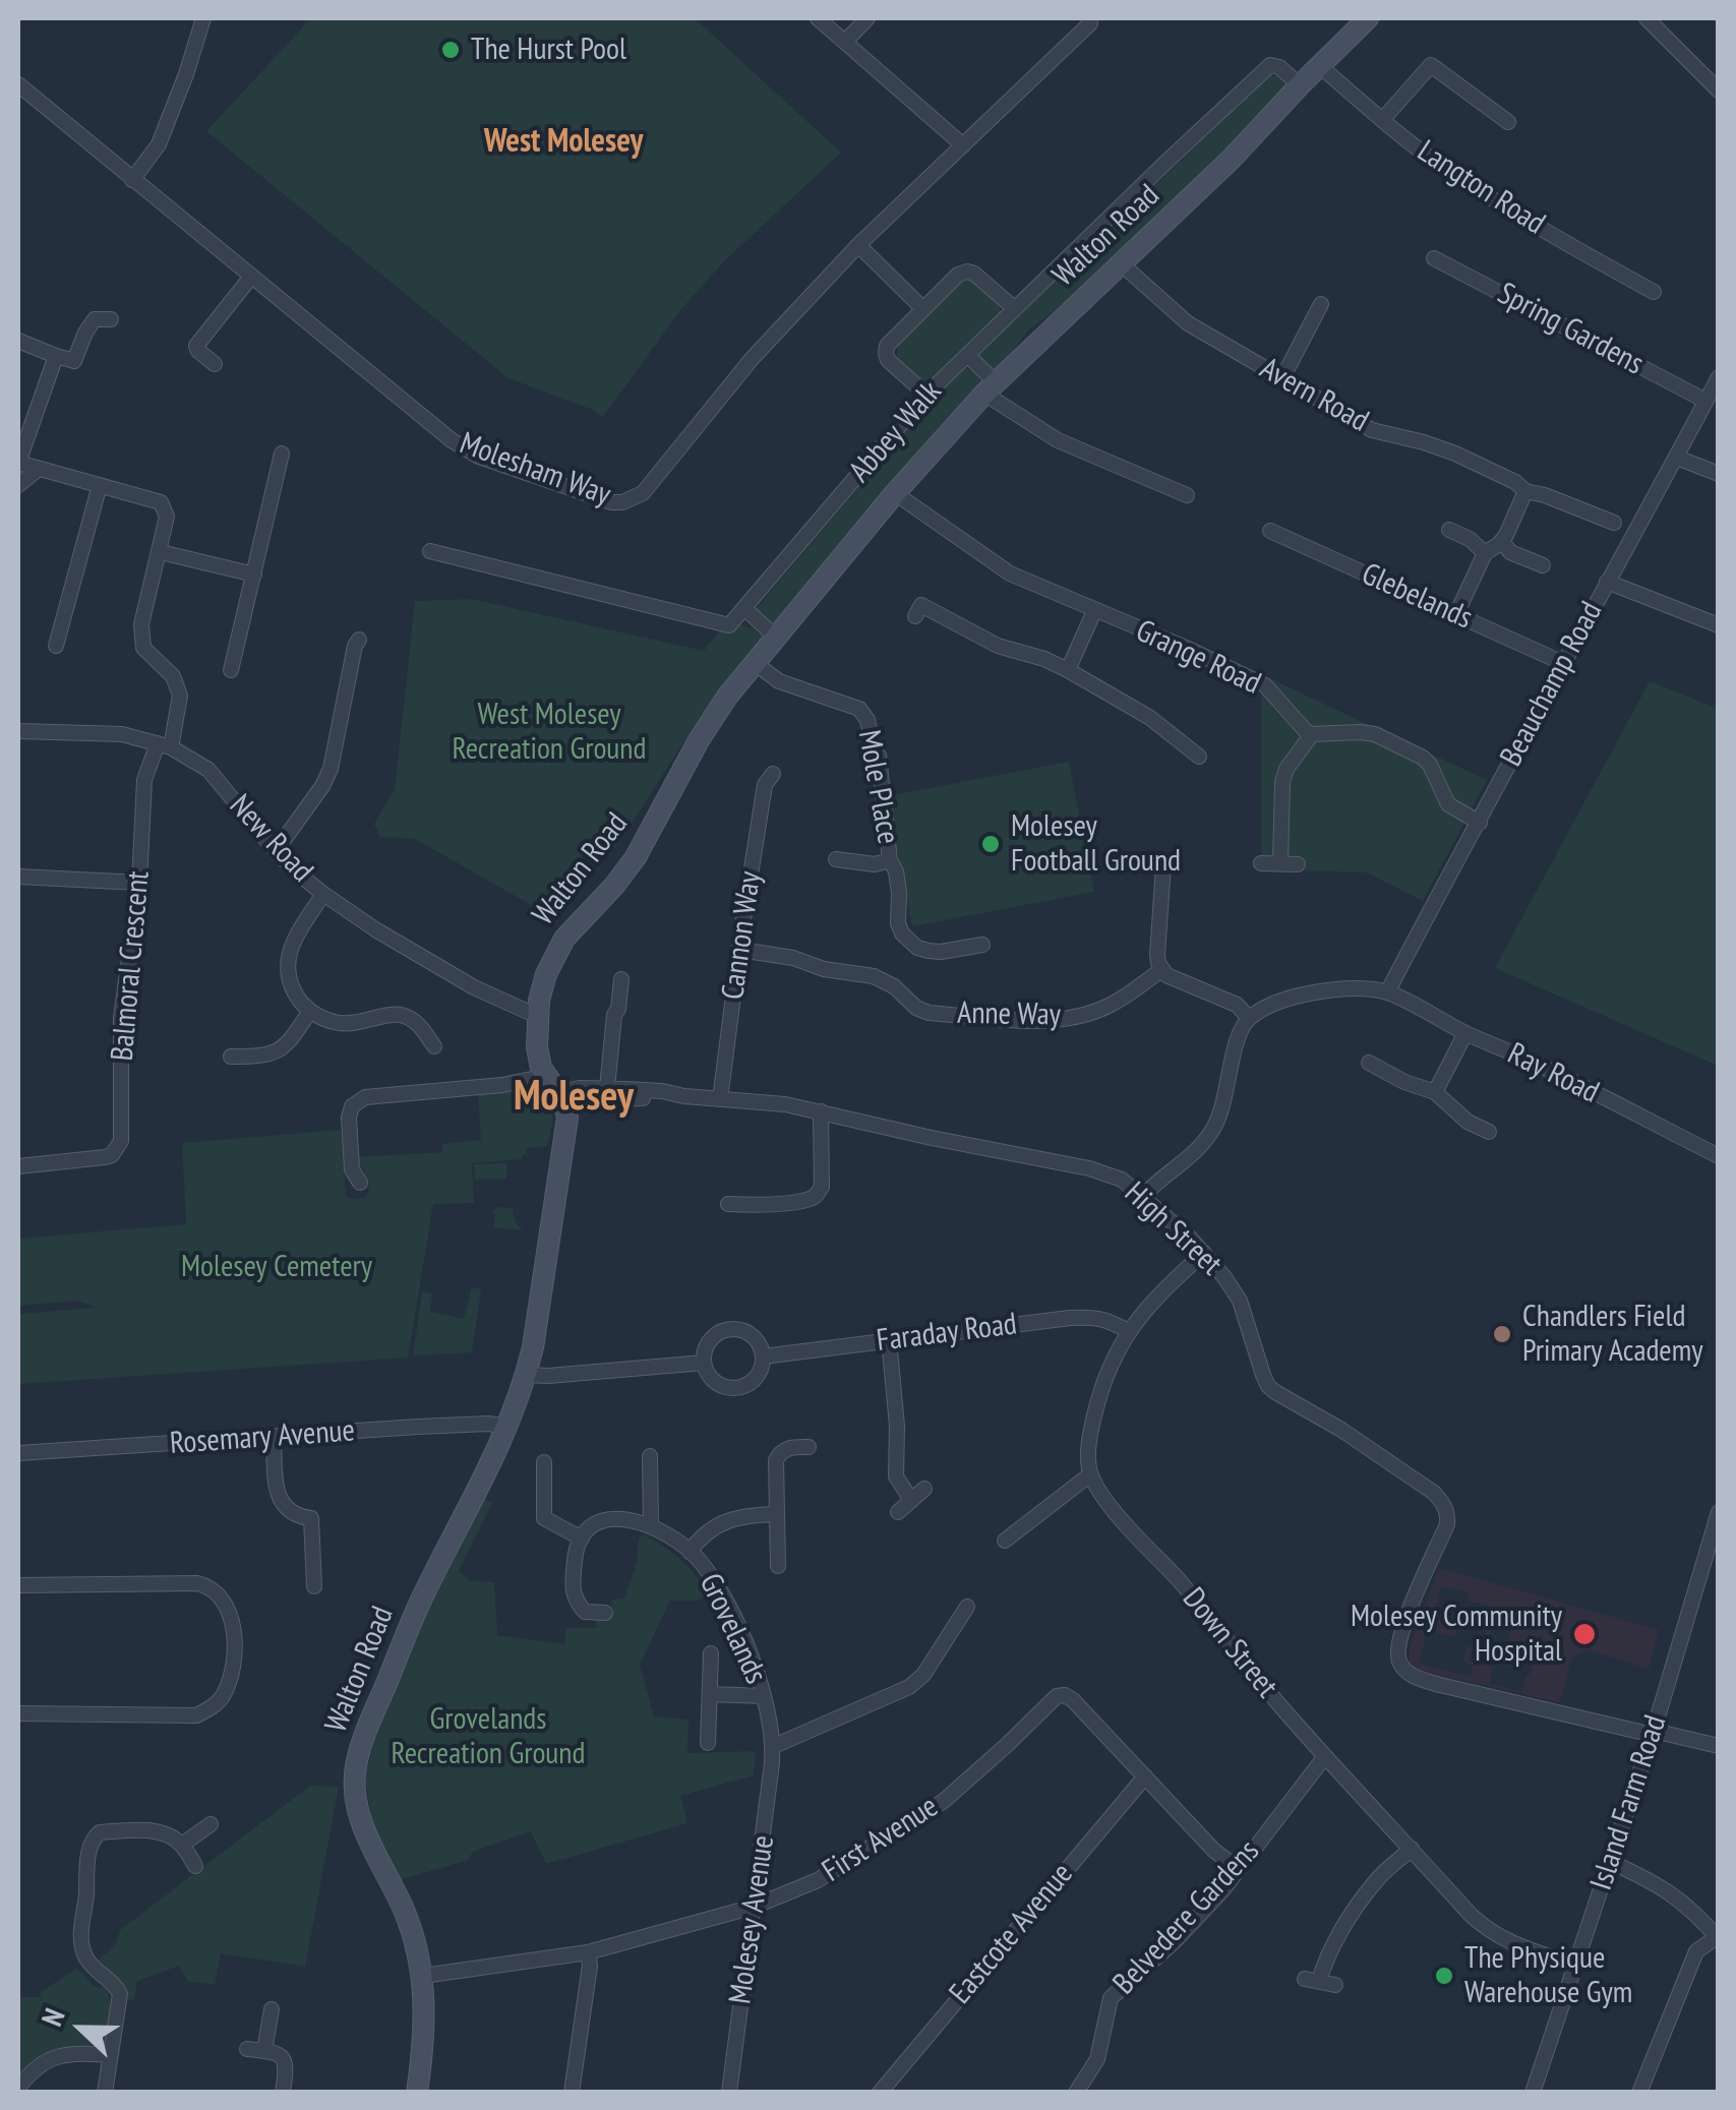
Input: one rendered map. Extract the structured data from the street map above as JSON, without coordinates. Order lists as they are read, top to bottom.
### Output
{
  "streets": {
    "main road": ["Walton Road"],
    "street": [
      "Langton Road",
      "Spring Gardens",
      "Avern Road",
      "Abbey Walk",
      "Molesham Way",
      "Glebelands",
      "Grange Road",
      "Beauchamp Road",
      "Mole Place",
      "New Road",
      "Cannon Way",
      "Balmoral Crescent",
      "Anne Way",
      "Ray Road",
      "High Street",
      "Faraday Road",
      "Rosemary Avenue",
      "Grovelands",
      "Down Street",
      "Island Farm Road",
      "First Avenue",
      "Belvedere Gardens",
      "Molesey Avenue",
      "Eastcote Avenue"
    ]
  },
  "crossings": [
    ["Langton Road", "Walton Road"],
    ["Walton Road", "Avern Road"],
    ["Walton Road", "Abbey Walk"],
    ["Walton Road", "Grange Road"],
    ["Walton Road", "Mole Place"],
    ["Walton Road", "New Road"],
    ["Walton Road", "High Street"],
    ["Walton Road", "Rosemary Avenue"],
    ["Walton Road", "First Avenue"],
    ["Spring Gardens", "Beauchamp Road"],
    ["Glebelands", "Beauchamp Road"],
    ["Beauchamp Road", "Ray Road"],
    ["New Road", "Balmoral Crescent"],
    ["Cannon Way", "Anne Way"],
    ["Cannon Way", "High Street"],
    ["High Street", "Island Farm Road"],
    ["Grovelands", "Molesey Avenue"],
    ["Down Street", "Island Farm Road"],
    ["Down Street", "Belvedere Gardens"],
    ["First Avenue", "Belvedere Gardens"],
    ["First Avenue", "Molesey Avenue"],
    ["First Avenue", "Eastcote Avenue"]
  ],
  "districts": ["West Molesey", "Molesey"],
  "parks": ["West Molesey Recreation Ground", "Molesey Cemetery", "Grovelands Recreation Ground"],
  "places": [
    "The Hurst Pool",
    "Molesey Football Ground",
    "Chandlers Field Primary Academy",
    "Molesey Community Hospital",
    "The Physique Warehouse Gym"
  ],
  "north": "left"
}
